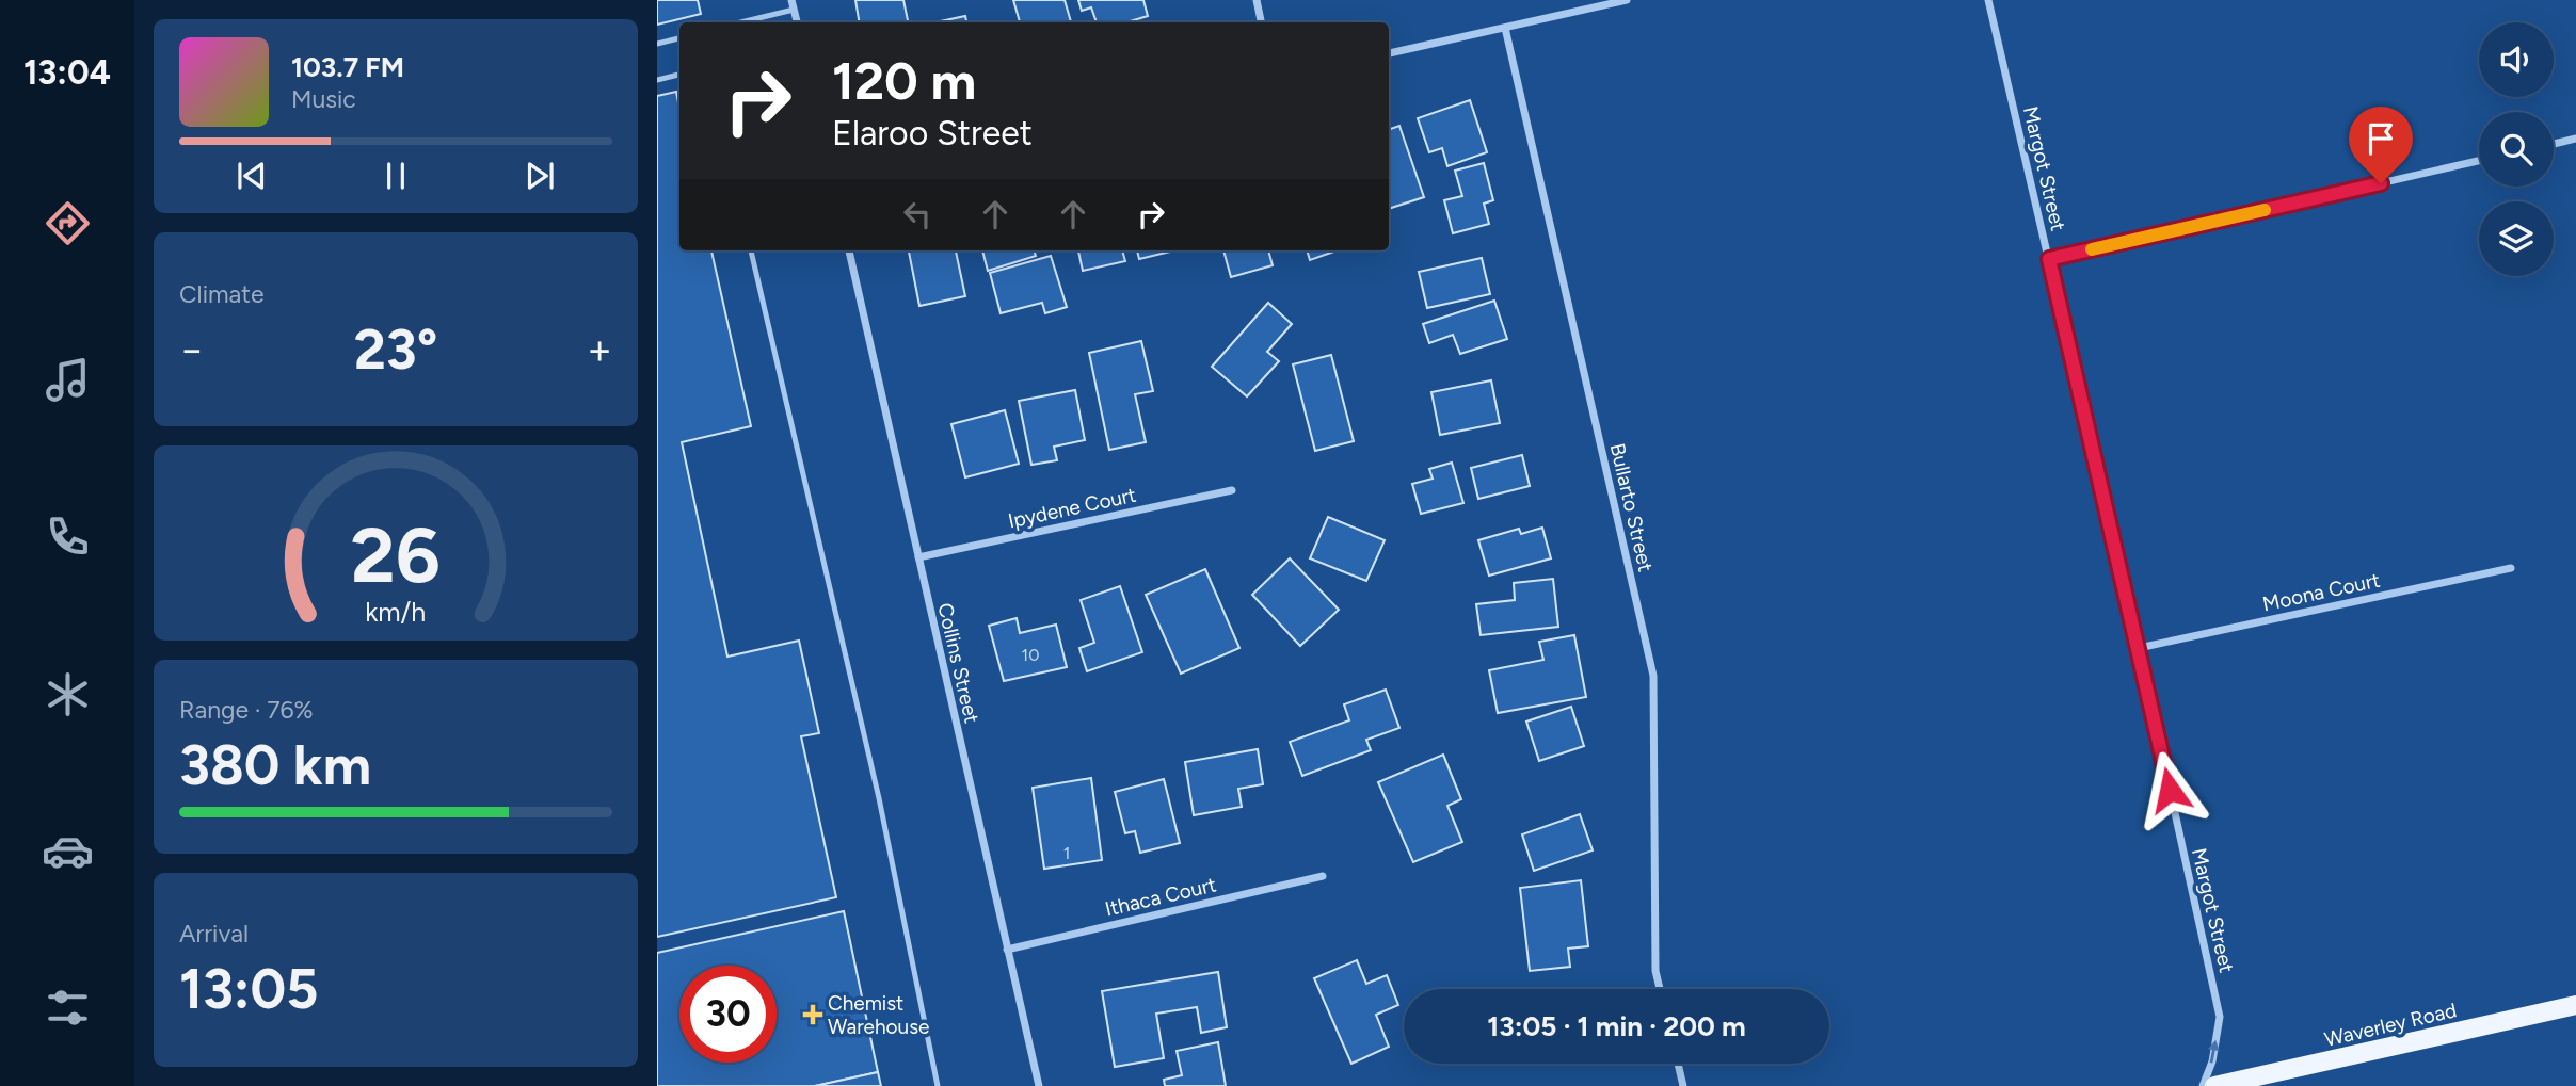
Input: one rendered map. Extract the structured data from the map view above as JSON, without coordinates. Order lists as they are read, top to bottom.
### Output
{
  "streets": {
    "main road": ["Waverley Road"],
    "street": [
      "Margot Street",
      "Ipydene Court",
      "Bullarto Street",
      "Moona Court",
      "Collins Street",
      "Ithaca Court"
    ]
  },
  "crossings": [
    ["Margot Street", "Moona Court"],
    ["Ipydene Court", "Collins Street"],
    ["Collins Street", "Ithaca Court"]
  ],
  "one_way": ["Margot Street"],
  "places": {
    "health": ["Chemist Warehouse"]
  },
  "house_numbers": ["10", "1"],
  "page": {
    "tabs": "13:04",
    "turn": ["120 m", "Elaroo Street"],
    "song": ["103.7 FM", "Music"],
    "tile": [
      "Climate",
      ["Range · 76%", "380 km"],
      ["Arrival", "13:05"]
    ],
    "heat": ["−", "23°", "+"],
    "limit": "30",
    "trip": "13:05 · 1 min · 200 m",
    "gauge": ["26", "km/h"]
  }
}
